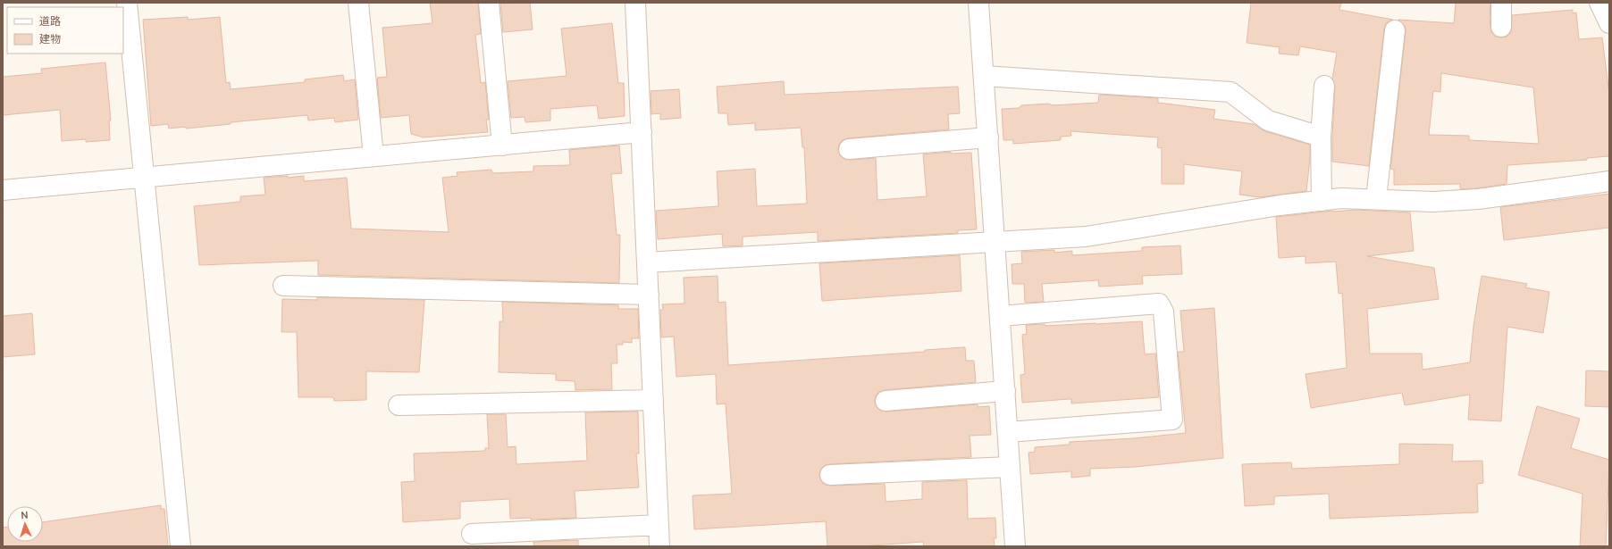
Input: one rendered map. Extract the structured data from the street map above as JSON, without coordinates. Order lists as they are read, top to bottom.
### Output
{
  "legend": ["道路", "建物"],
  "north": "top"
}
